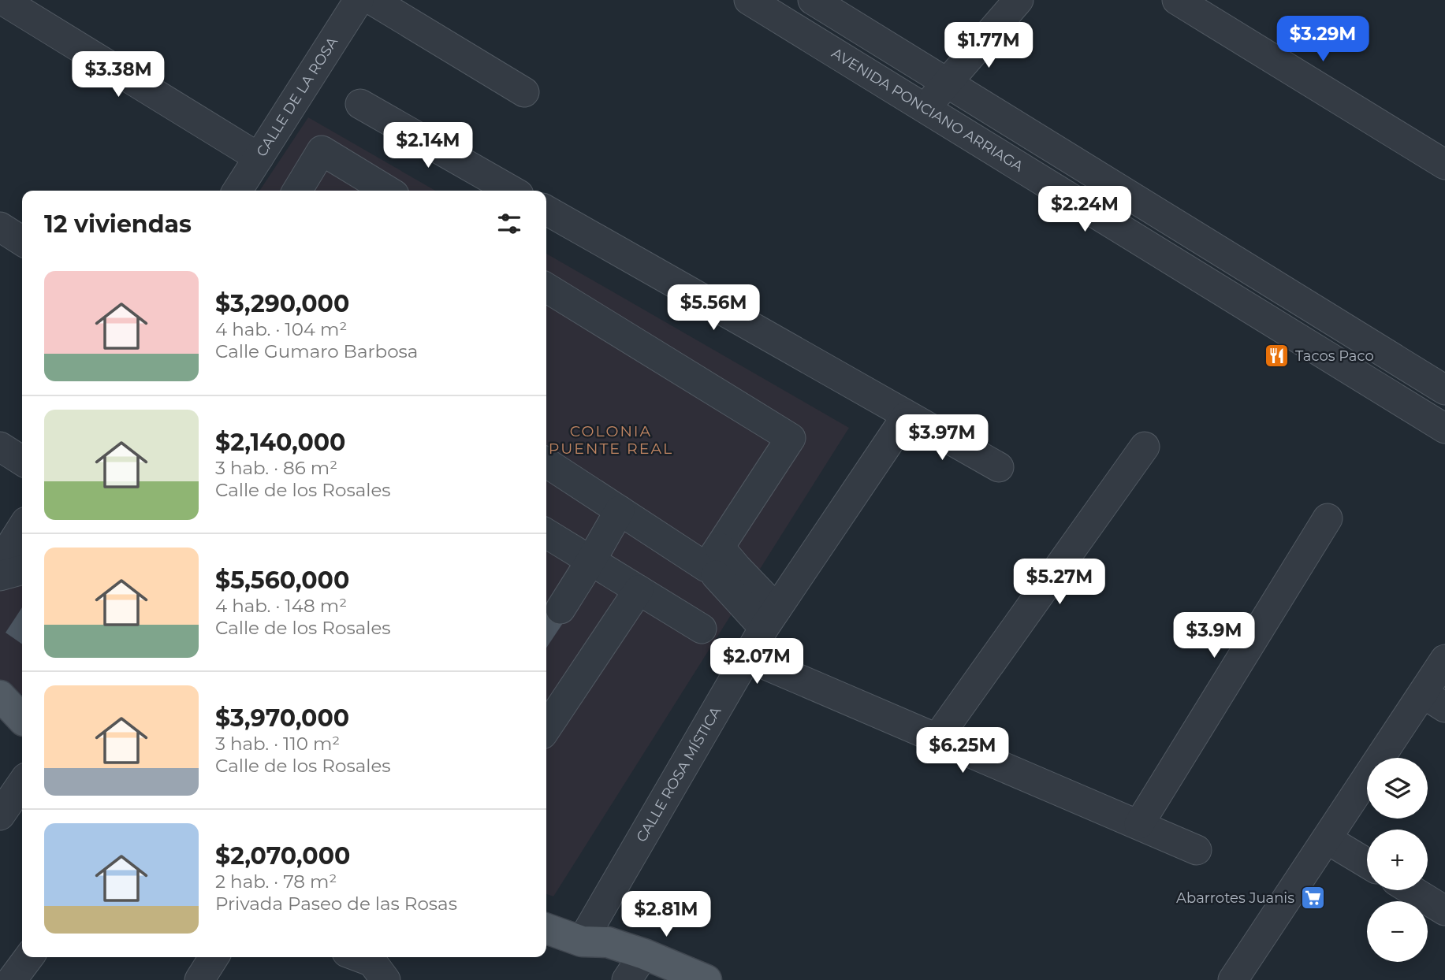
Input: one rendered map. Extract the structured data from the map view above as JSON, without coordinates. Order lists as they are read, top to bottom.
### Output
{
  "streets": {
    "street": ["CALLE DE LA ROSA", "AVENIDA PONCIANO ARRIAGA", "CALLE ROSA MÍSTICA"]
  },
  "districts": ["COLONIA PUENTE REAL"],
  "places": {
    "restaurant": ["Tacos Paco"],
    "supermarket": ["Abarrotes Juanis"]
  },
  "page": {
    "price": [
      "$3.29M",
      "$1.77M",
      "$3.38M",
      "$2.14M",
      "$2.24M",
      "$5.56M",
      "$3.97M",
      "$5.27M",
      "$3.9M",
      "$2.07M",
      "$6.25M",
      "$2.81M"
    ],
    "heading": "12 viviendas",
    "list": [
      {
        "name": "$3,290,000",
        "note": "4 hab. · 104 m² · Calle Gumaro Barbosa"
      },
      {
        "name": "$2,140,000",
        "note": "3 hab. · 86 m² · Calle de los Rosales"
      },
      {
        "name": "$5,560,000",
        "note": "4 hab. · 148 m² · Calle de los Rosales"
      },
      {
        "name": "$3,970,000",
        "note": "3 hab. · 110 m² · Calle de los Rosales"
      },
      {
        "name": "$2,070,000",
        "note": "2 hab. · 78 m² · Privada Paseo de las Rosas"
      }
    ],
    "map_buttons": ["+", "−"]
  }
}
